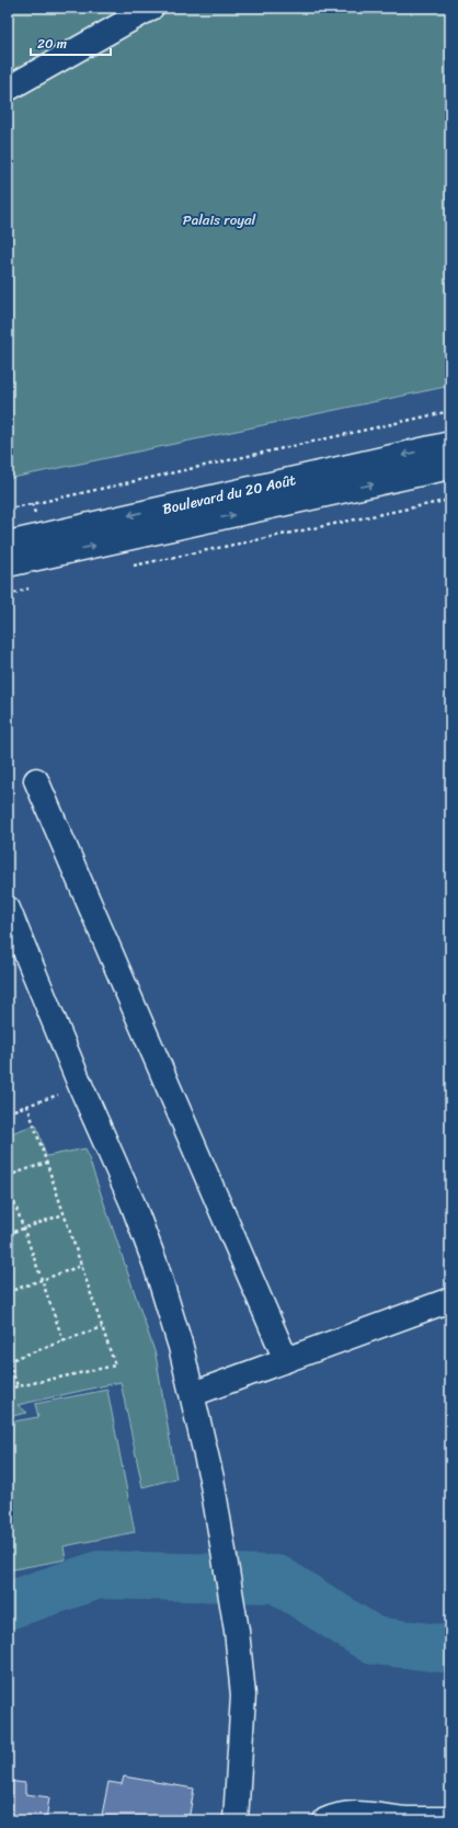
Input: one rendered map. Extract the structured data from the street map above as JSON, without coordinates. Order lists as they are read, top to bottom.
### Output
{
  "streets": {
    "street": ["Boulevard du 20 Août"]
  },
  "parks": ["Palais royal"],
  "scale_bar": "20 m"
}
